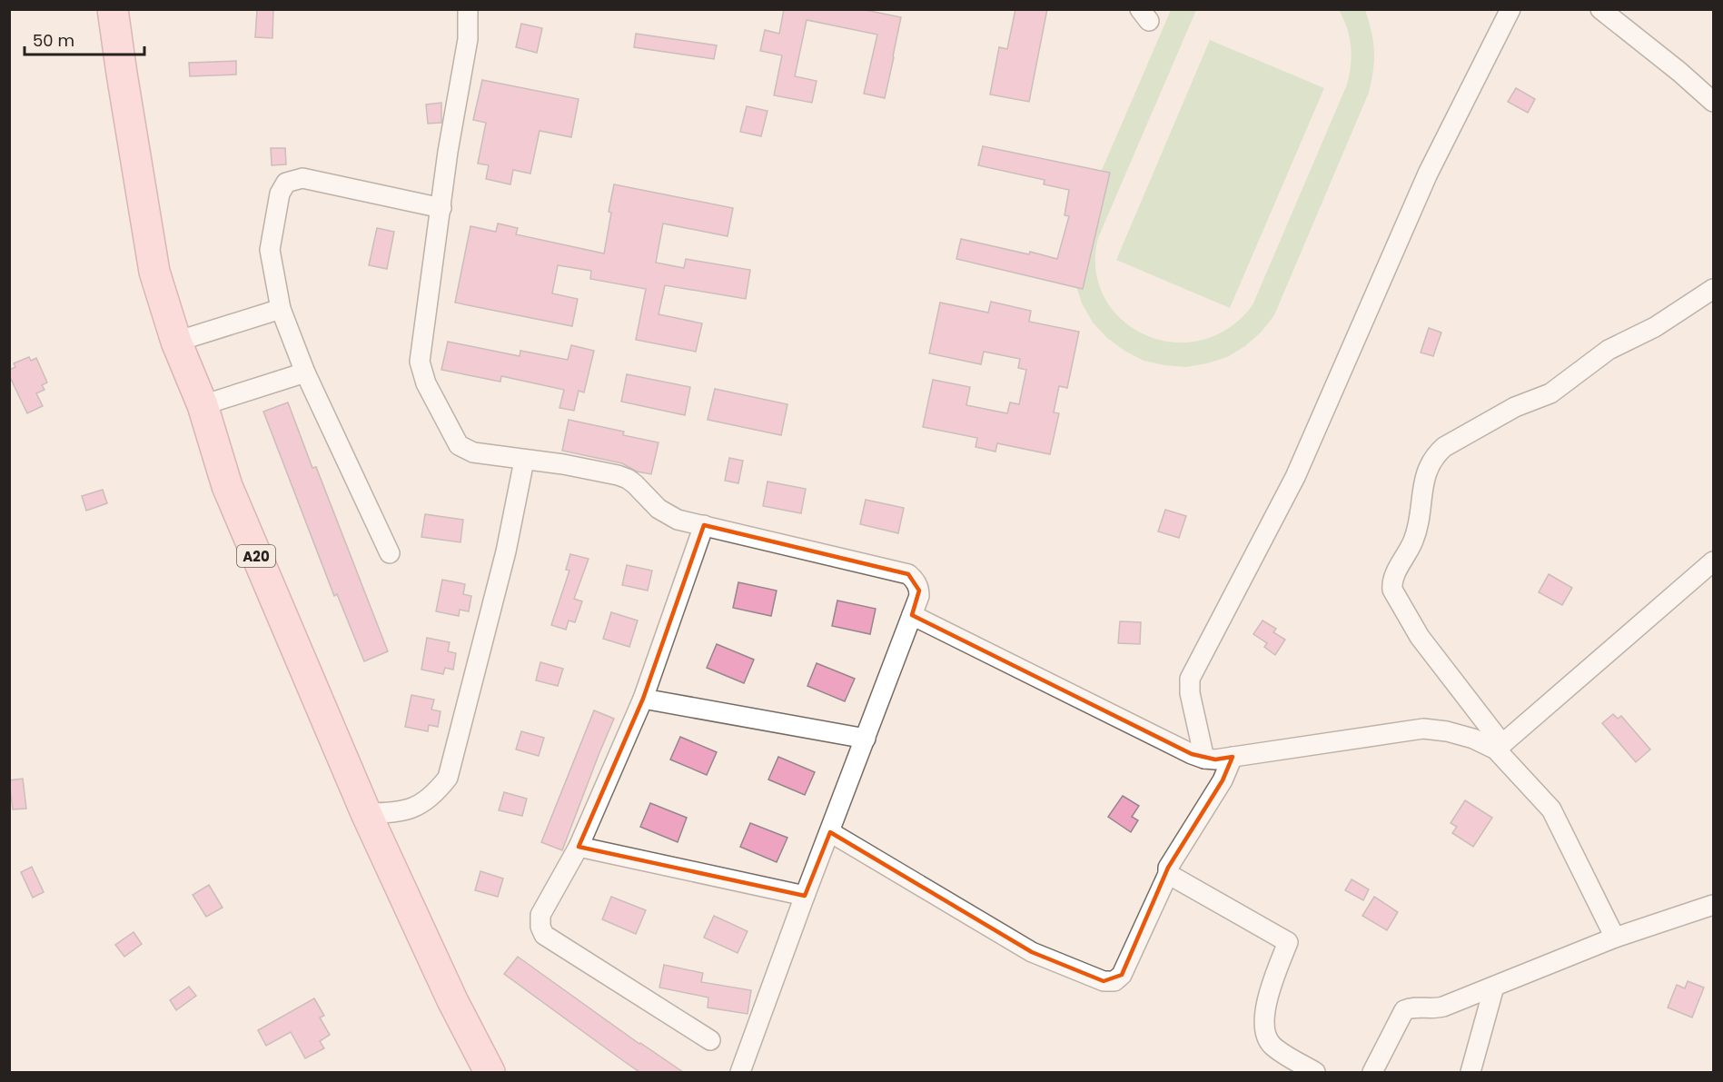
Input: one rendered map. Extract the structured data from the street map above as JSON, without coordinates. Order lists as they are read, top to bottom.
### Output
{
  "streets": {
    "main road": ["A20"]
  },
  "scale_bar": "50 m"
}
